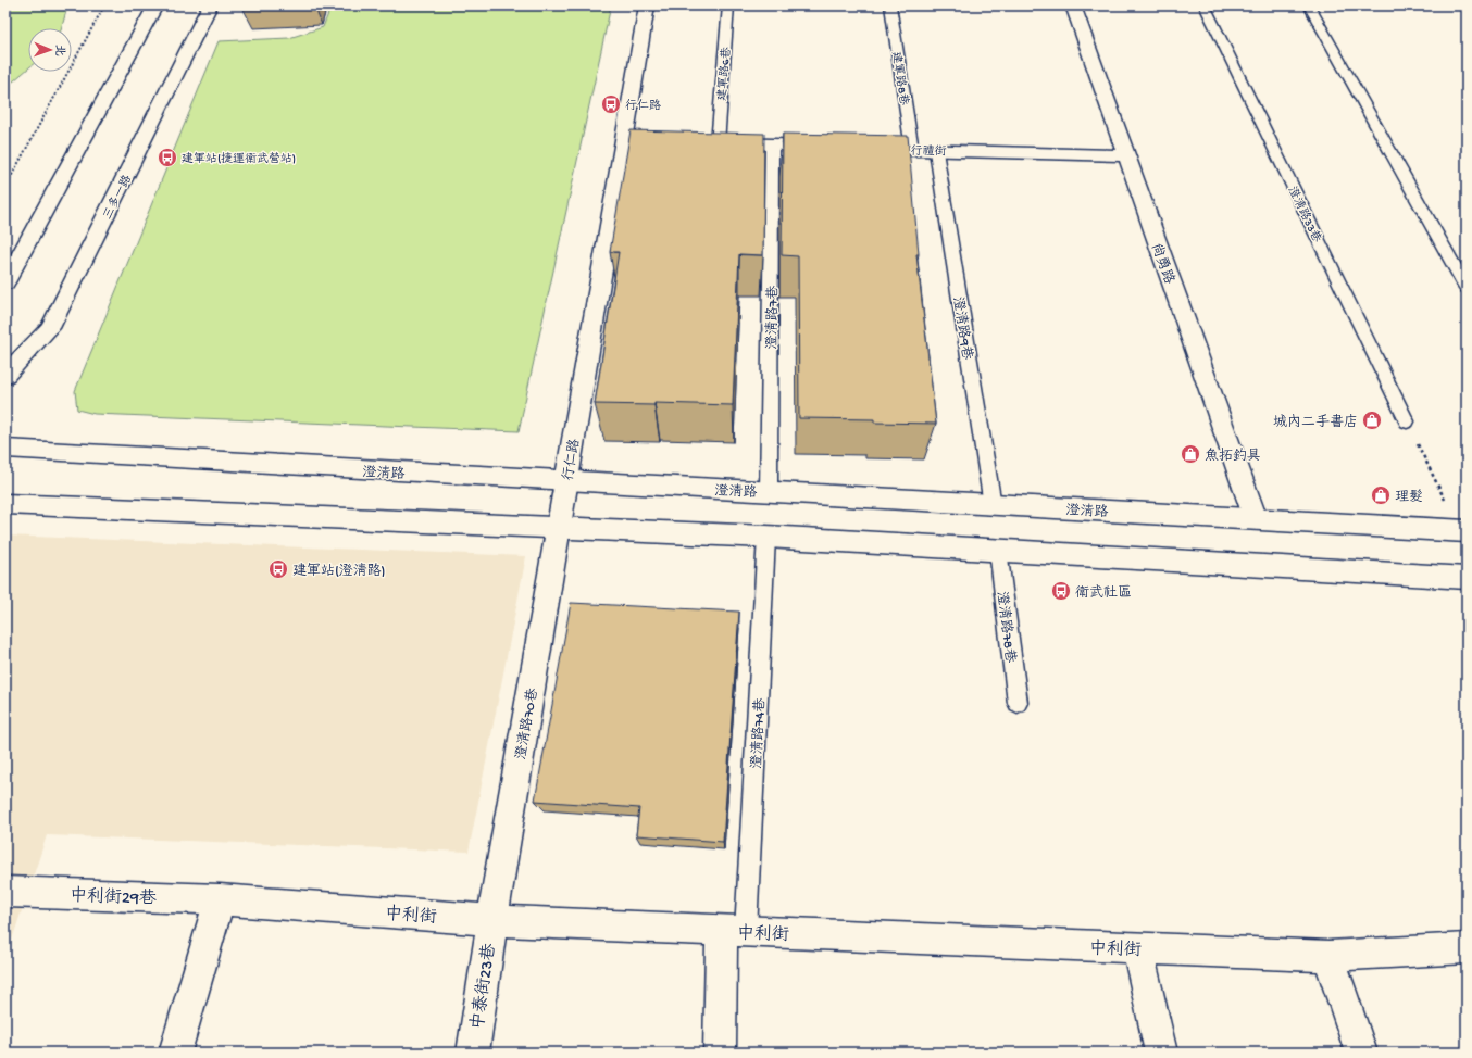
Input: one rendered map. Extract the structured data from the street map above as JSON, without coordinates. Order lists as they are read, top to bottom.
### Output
{
  "streets": {
    "street": [
      "行禮街",
      "三多一路",
      "尚勇路",
      "行仁路",
      "澄清路",
      "澄清路70巷",
      "中利街29巷",
      "中利街",
      "中泰街23巷"
    ],
    "lane": [
      "建軍路6巷",
      "建軍路8巷",
      "澄清路33巷",
      "澄清路7巷",
      "澄清路9巷",
      "澄清路78巷",
      "澄清路74巷"
    ]
  },
  "crossings": [
    ["建軍路8巷", "行禮街"],
    ["行禮街", "尚勇路"],
    ["行禮街", "澄清路9巷"],
    ["尚勇路", "澄清路"],
    ["澄清路7巷", "澄清路"],
    ["澄清路9巷", "澄清路"],
    ["行仁路", "澄清路"],
    ["行仁路", "澄清路70巷"],
    ["澄清路70巷", "中利街"],
    ["澄清路70巷", "中泰街23巷"],
    ["澄清路74巷", "中利街"],
    ["中利街29巷", "中利街"],
    ["中利街", "中泰街23巷"]
  ],
  "places": {
    "bus stop": [
      "行仁路",
      "建軍站(捷運衛武營站)",
      "建軍站(澄清路)",
      "衛武社區"
    ],
    "shop": ["城內二手書店", "魚拓釣具", "理髮"]
  },
  "north": "right"
}
